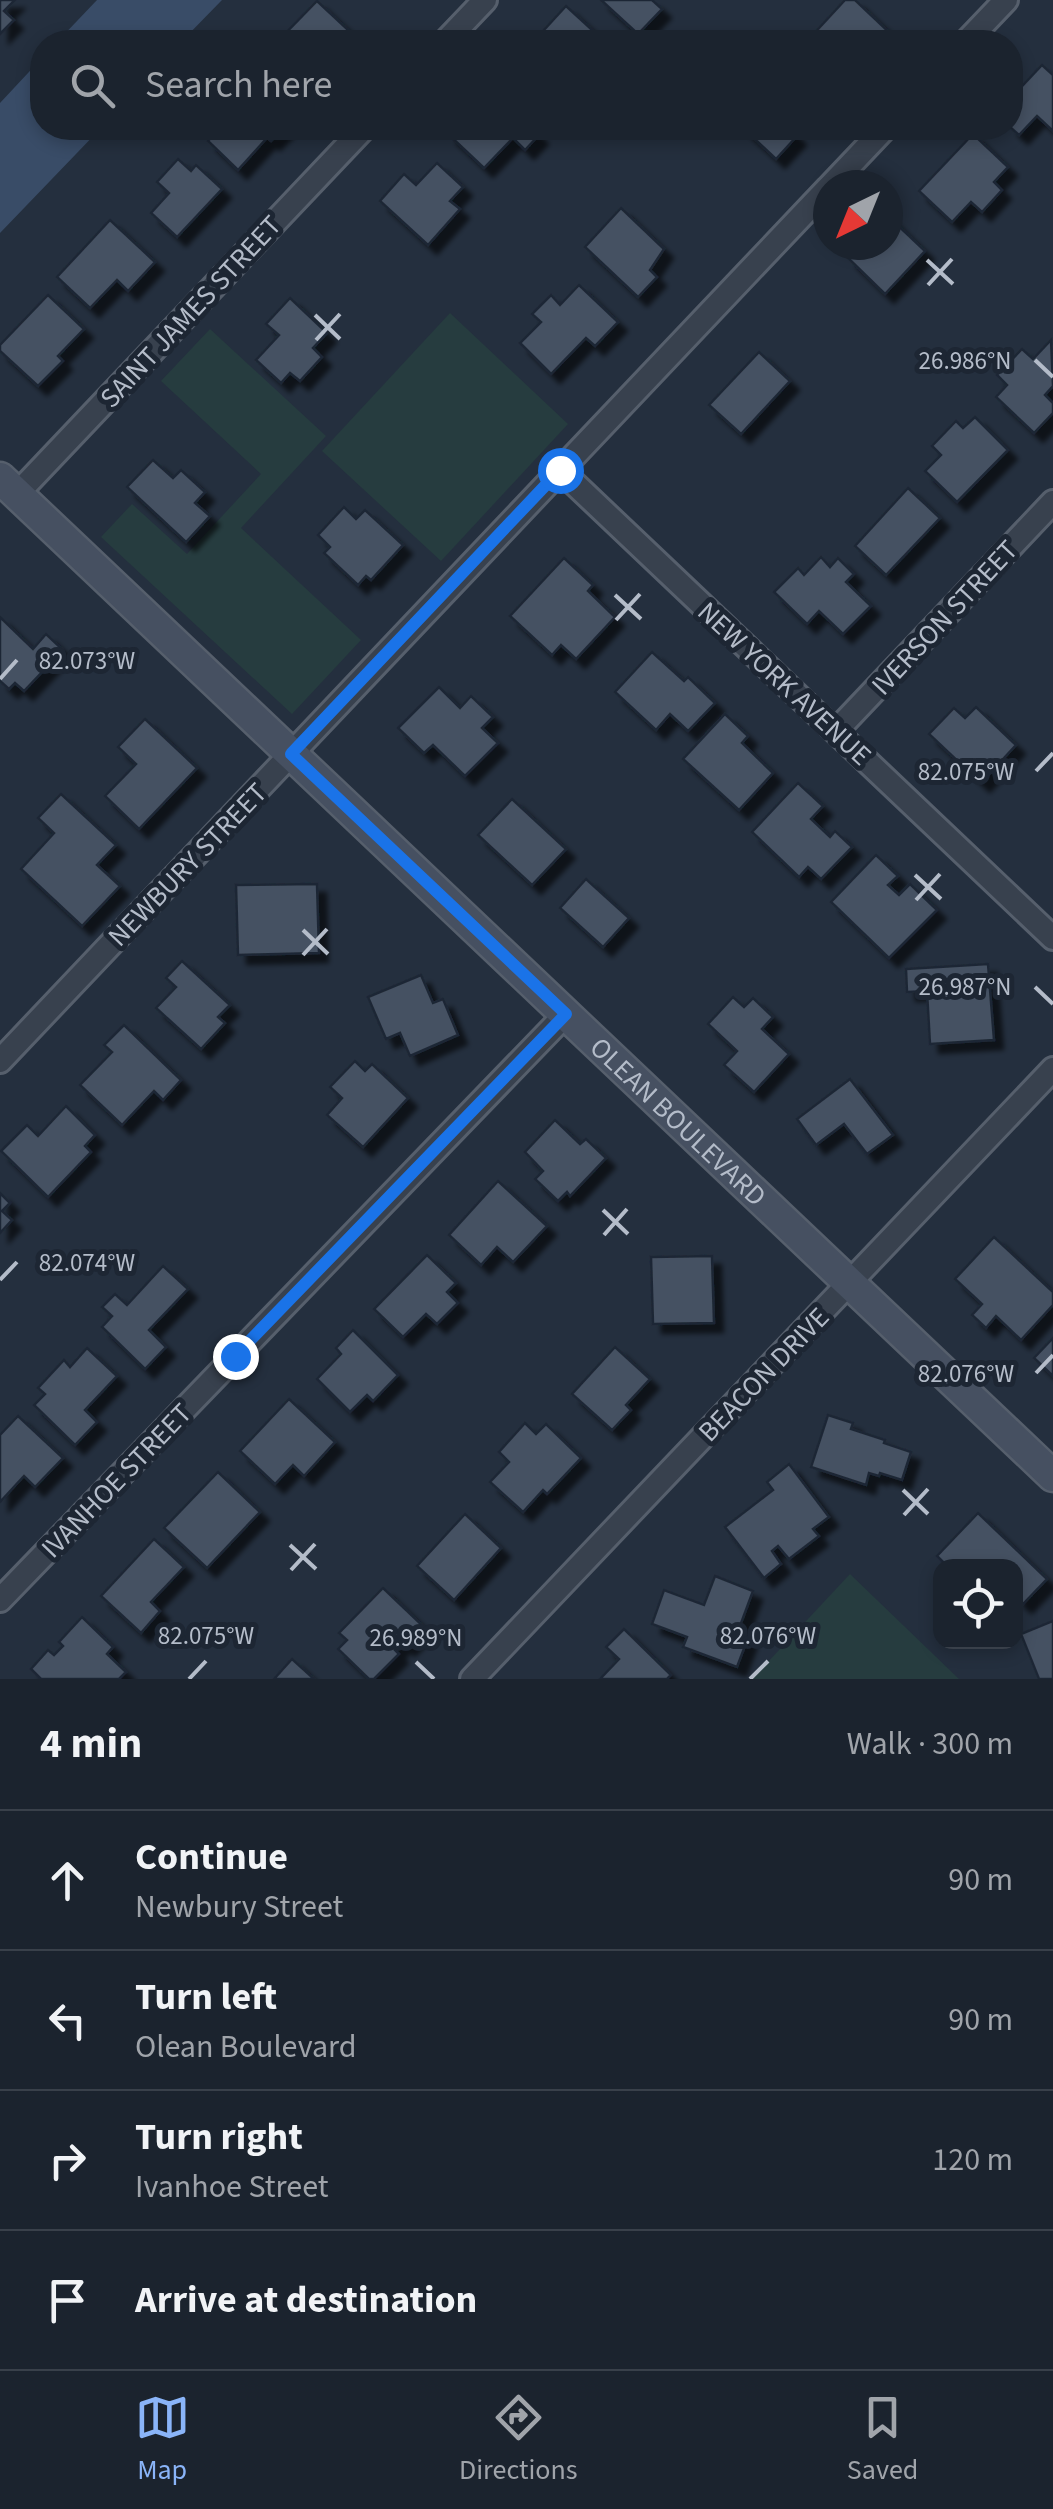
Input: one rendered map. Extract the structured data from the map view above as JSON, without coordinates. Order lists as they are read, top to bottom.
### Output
{
  "streets": {
    "street": [
      "SAINT JAMES STREET",
      "IVERSON STREET",
      "NEW YORK AVENUE",
      "NEWBURY STREET",
      "OLEAN BOULEVARD",
      "BEACON DRIVE",
      "IVANHOE STREET"
    ]
  },
  "crossings": [
    ["SAINT JAMES STREET", "OLEAN BOULEVARD"],
    ["IVERSON STREET", "NEW YORK AVENUE"],
    ["NEW YORK AVENUE", "NEWBURY STREET"],
    ["NEWBURY STREET", "OLEAN BOULEVARD"],
    ["OLEAN BOULEVARD", "BEACON DRIVE"],
    ["OLEAN BOULEVARD", "IVANHOE STREET"]
  ],
  "north": "bottom left",
  "page": {
    "search": "Search here",
    "heading": ["4 min", "Walk · 300 m"],
    "list": [
      ["Continue", "Newbury Street", "90 m"],
      ["Turn left", "Olean Boulevard", "90 m"],
      ["Turn right", "Ivanhoe Street", "120 m"],
      "Arrive at destination"
    ],
    "nav": ["Map", "Directions", "Saved"]
  },
  "coordinates": [
    "26.986°N",
    "82.073°W",
    "82.075°W",
    "26.987°N",
    "82.074°W",
    "82.076°W",
    "26.989°N"
  ]
}
